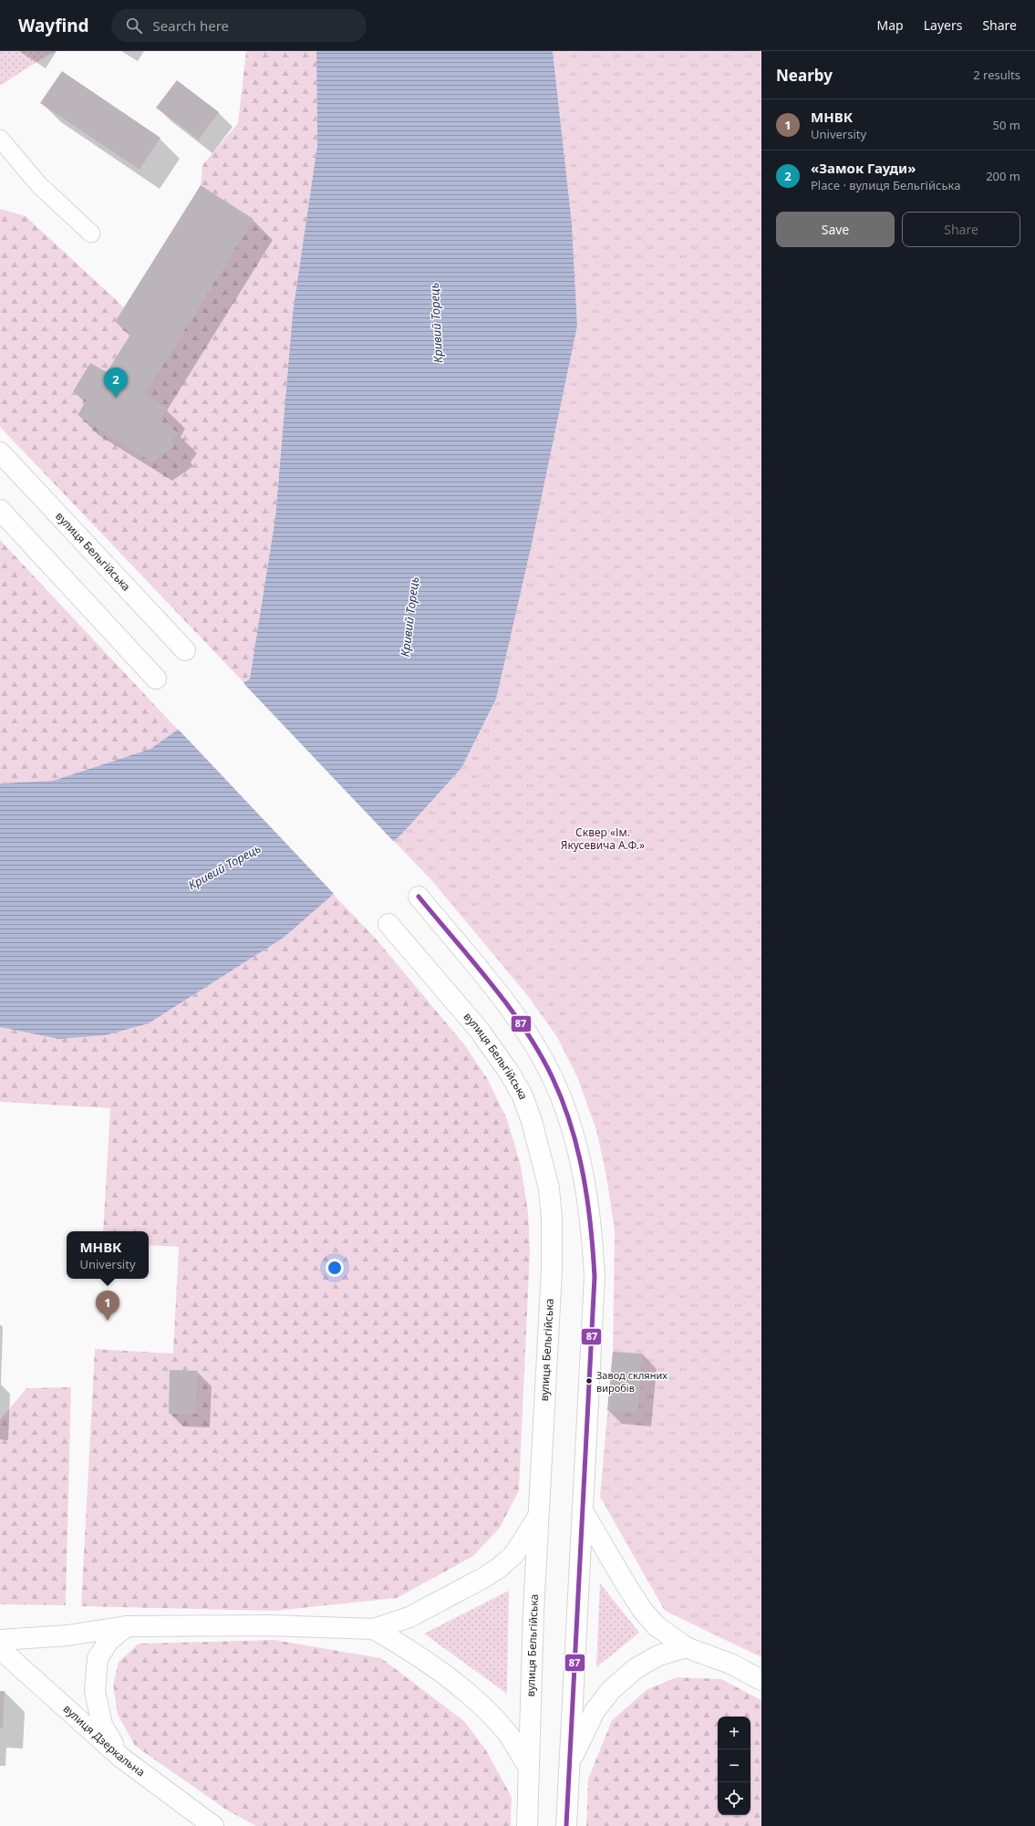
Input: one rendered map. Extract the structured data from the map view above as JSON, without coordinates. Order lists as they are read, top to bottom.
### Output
{
  "streets": {
    "street": ["вулиця Бельгійська", "вулиця Дзеркальна"]
  },
  "water": ["Кривий Торець"],
  "parks": ["Сквер «Ім. Якусевича А.Ф.»"],
  "places": ["Завод скляних виробів"],
  "lines": ["transit line 87"],
  "page": {
    "header": "Wayfind",
    "search": "Search here",
    "nav": ["Map", "Layers", "Share"],
    "heading": ["Nearby", "2 results"],
    "list": [
      {
        "mark": "1",
        "name": "МНВК",
        "note": "University",
        "value": "50 m"
      },
      {
        "mark": "2",
        "name": "«Замок Гауди»",
        "note": "Place · вулиця Бельгійська",
        "value": "200 m"
      }
    ],
    "buttons": ["Save", "Share"],
    "pins": ["2", "1"],
    "popup": ["МНВК", "University"],
    "map_buttons": ["+", "−"]
  }
}
